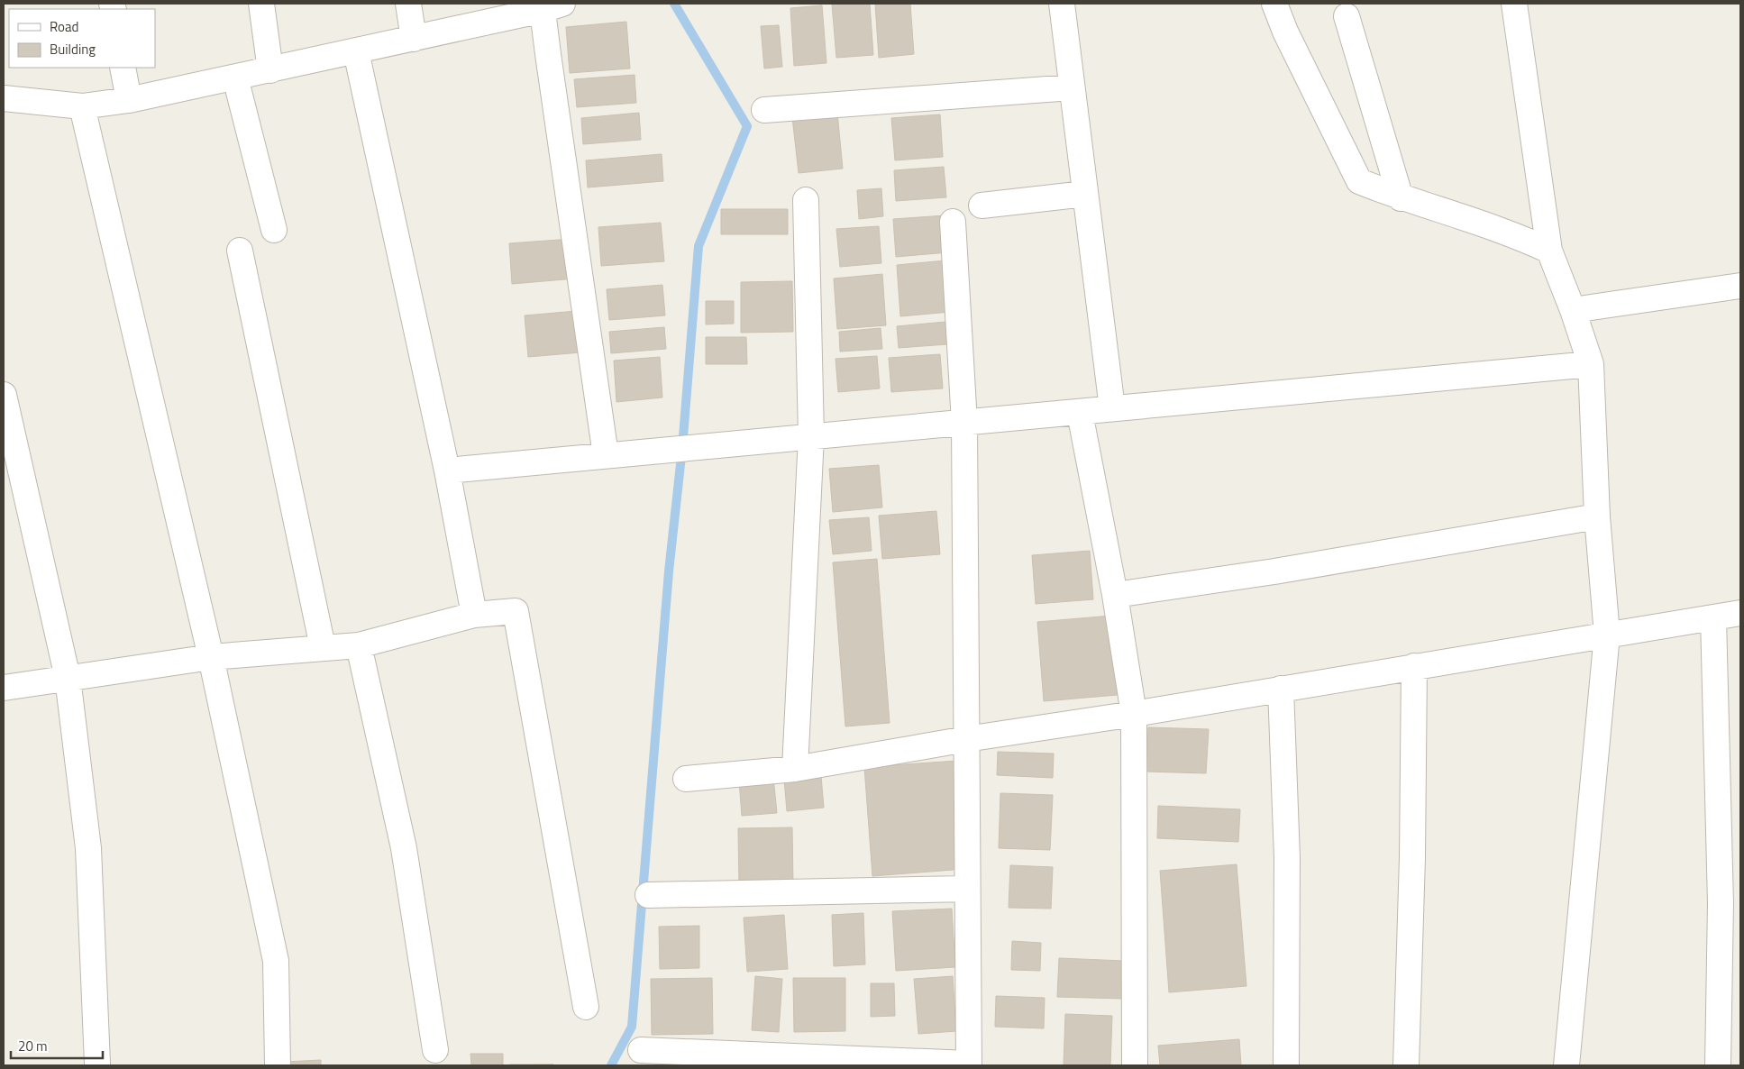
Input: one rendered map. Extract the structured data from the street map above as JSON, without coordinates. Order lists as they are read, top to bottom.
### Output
{
  "legend": ["Road", "Building"],
  "scale_bar": "20 m"
}
